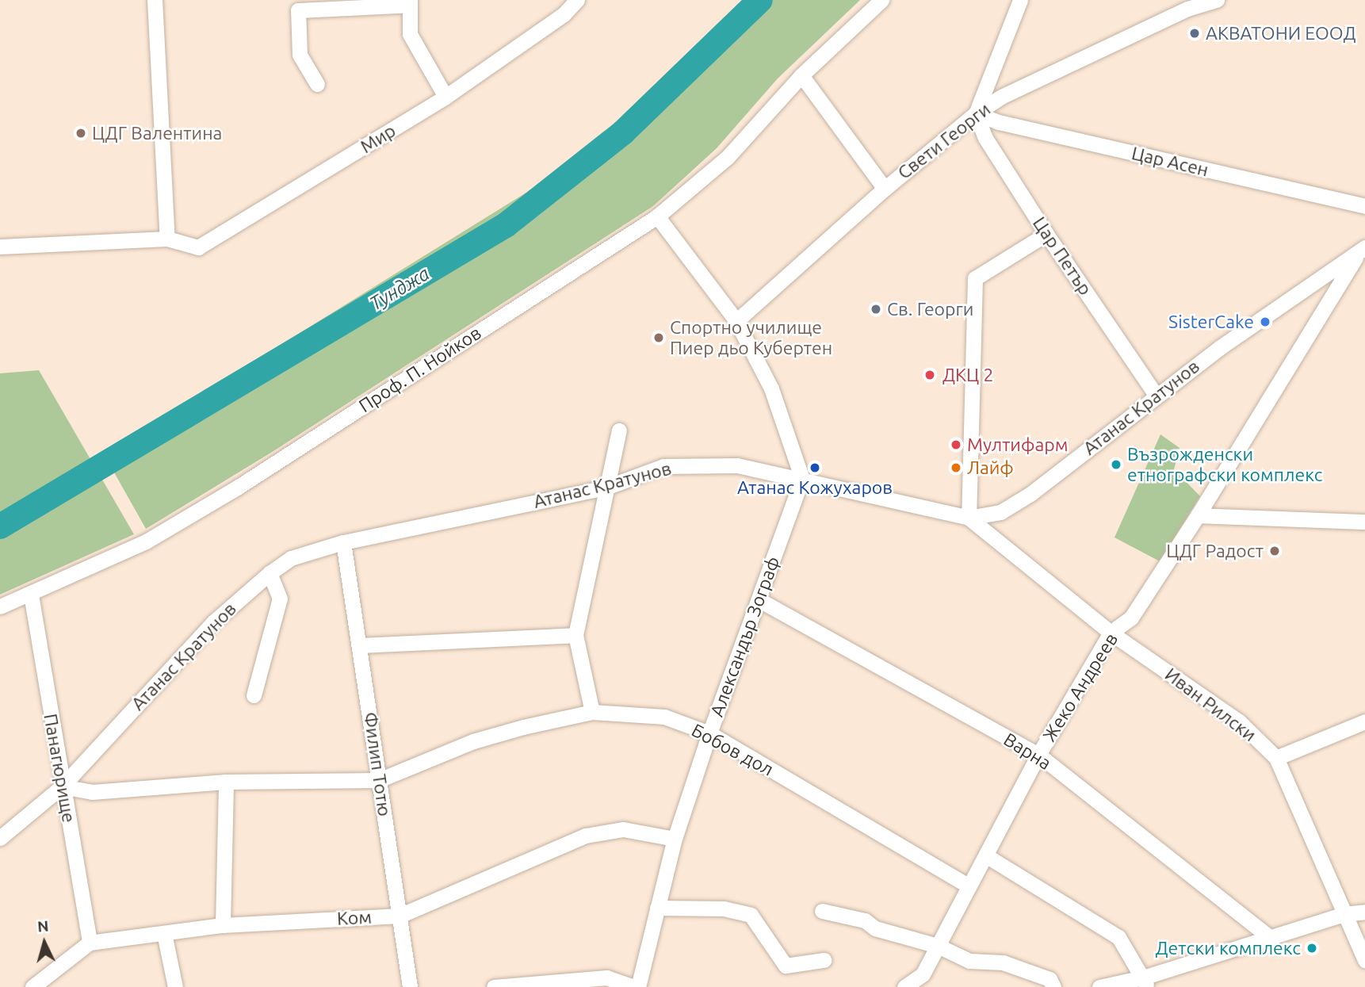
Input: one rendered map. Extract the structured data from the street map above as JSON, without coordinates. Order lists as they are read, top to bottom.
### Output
{
  "streets": {
    "street": [
      "Мир",
      "Свети Георги",
      "Цар Асен",
      "Цар Петър",
      "Проф. П. Нойков",
      "Атанас Кратунов",
      "Александър Зограф",
      "Жеко Андреев",
      "Иван Рилски",
      "Бобов дол",
      "Варна",
      "Филип Тотю",
      "Панагюрище",
      "Ком"
    ]
  },
  "crossings": [
    ["Свети Георги", "Цар Асен"],
    ["Свети Георги", "Цар Петър"],
    ["Цар Асен", "Цар Петър"],
    ["Цар Петър", "Атанас Кратунов"],
    ["Проф. П. Нойков", "Панагюрище"],
    ["Атанас Кратунов", "Александър Зограф"],
    ["Атанас Кратунов", "Жеко Андреев"],
    ["Атанас Кратунов", "Иван Рилски"],
    ["Атанас Кратунов", "Филип Тотю"],
    ["Атанас Кратунов", "Панагюрище"],
    ["Александър Зограф", "Бобов дол"],
    ["Александър Зограф", "Варна"],
    ["Александър Зограф", "Ком"],
    ["Жеко Андреев", "Иван Рилски"],
    ["Жеко Андреев", "Бобов дол"],
    ["Жеко Андреев", "Варна"],
    ["Бобов дол", "Филип Тотю"],
    ["Филип Тотю", "Ком"],
    ["Панагюрище", "Ком"]
  ],
  "water": ["Тунджа"],
  "places": [
    "АКВАТОНИ ЕООД",
    "ЦДГ Валентина",
    "Св. Георги",
    "SisterCake",
    "Спортно училище Пиер дьо Кубертен",
    "ДКЦ 2",
    "Мултифарм",
    "Възрожденски етнографски комплекс",
    "Атанас Кожухаров",
    "Лайф",
    "ЦДГ Радост",
    "Детски комплекс"
  ],
  "north": "top"
}
